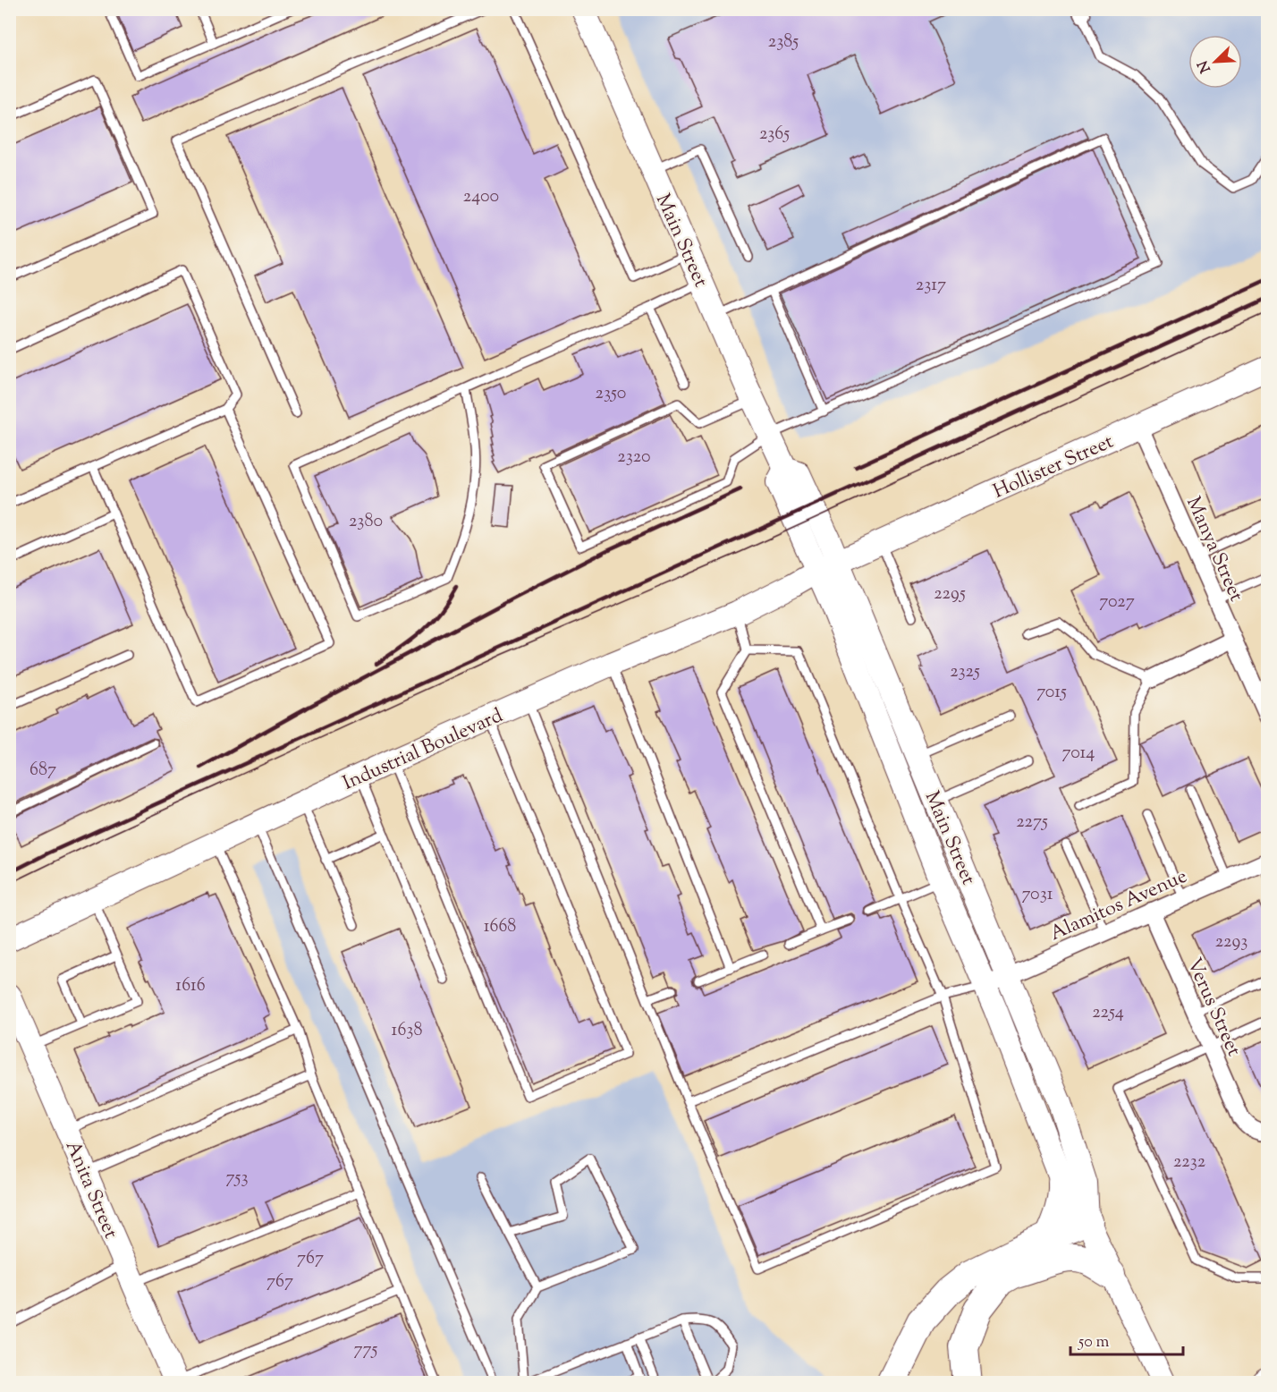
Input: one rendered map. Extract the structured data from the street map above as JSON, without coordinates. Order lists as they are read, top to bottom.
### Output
{
  "streets": {
    "main road": [
      "Main Street",
      "Hollister Street",
      "Industrial Boulevard",
      "Anita Street"
    ],
    "street": ["Manya Street", "Alamitos Avenue", "Verus Street"]
  },
  "crossings": [
    ["Main Street", "Hollister Street"],
    ["Main Street", "Industrial Boulevard"],
    ["Main Street", "Alamitos Avenue"],
    ["Hollister Street", "Manya Street"],
    ["Hollister Street", "Industrial Boulevard"],
    ["Alamitos Avenue", "Verus Street"]
  ],
  "house_numbers": [
    "2385",
    "2365",
    "2400",
    "2317",
    "2350",
    "2320",
    "2380",
    "2295",
    "7027",
    "2325",
    "7015",
    "7014",
    "687",
    "2275",
    "7031",
    "1668",
    "2293",
    "1616",
    "2254",
    "1638",
    "2232",
    "753",
    "767",
    "767",
    "775"
  ],
  "scale_bar": "50 m",
  "north": "bottom left"
}
